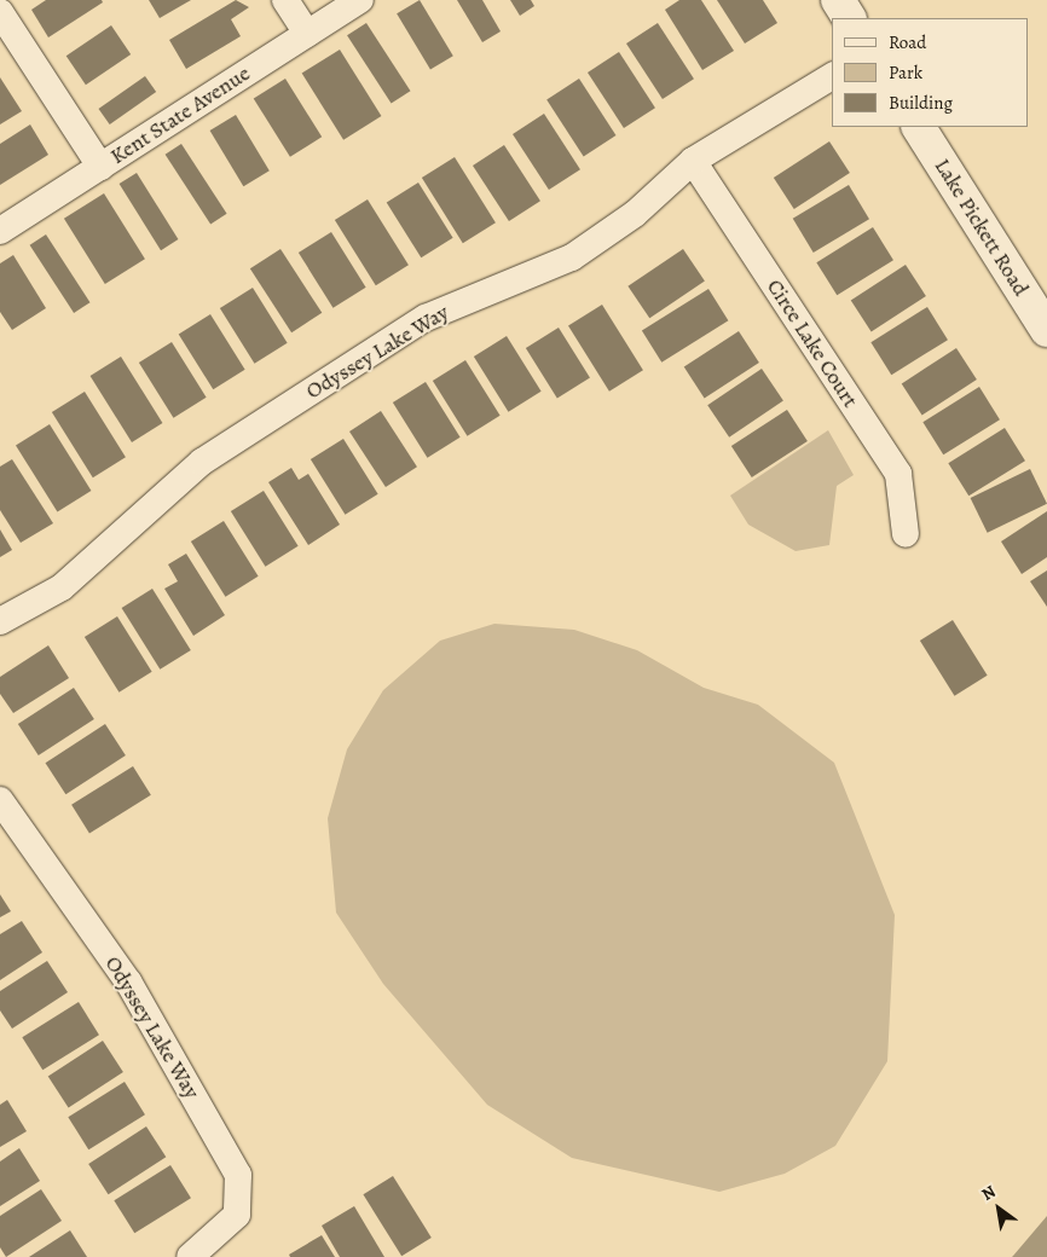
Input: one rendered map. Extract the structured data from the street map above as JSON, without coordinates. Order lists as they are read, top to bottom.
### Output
{
  "streets": {
    "main road": ["Lake Pickett Road"],
    "street": ["Kent State Avenue", "Circe Lake Court", "Odyssey Lake Way"]
  },
  "crossings": [
    ["Circe Lake Court", "Odyssey Lake Way"]
  ],
  "legend": ["Road", "Park", "Building"],
  "north": "top left"
}
